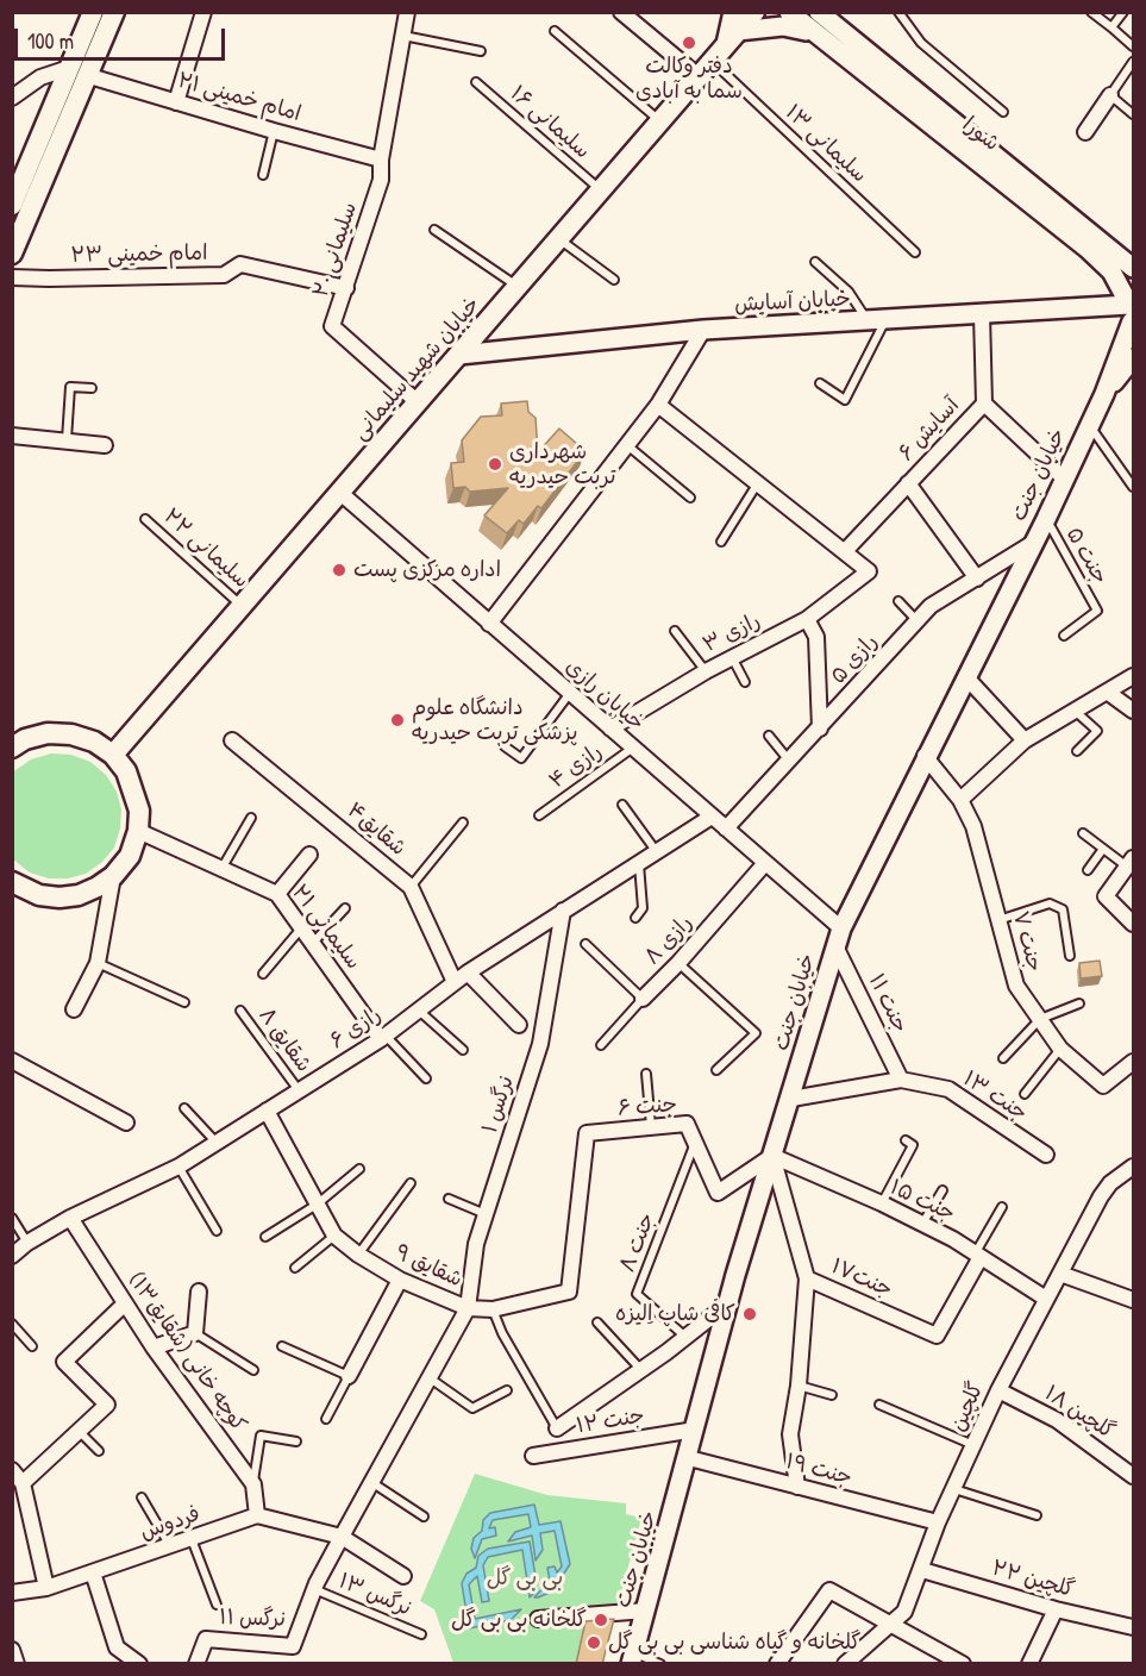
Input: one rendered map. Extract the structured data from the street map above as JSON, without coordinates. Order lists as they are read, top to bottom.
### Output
{
  "streets": {
    "main road": ["خیابان شهید سلیمانی"],
    "street": [
      "امام خمینی ۲۱",
      "شورا",
      "سلیمانی ۲۰",
      "امام خمینی ۲۳",
      "خیابان آسایش",
      "آسایش ۶",
      "خیابان جنت",
      "رازی ۳",
      "رازی ۵",
      "خیابان رازی",
      "شقایق۴",
      "سلیمانی ۲۱",
      "رازی ۸",
      "جنت ۷",
      "جنت ۱۱",
      "رازی ۶",
      "جنت ۱۳",
      "نرگس ۱",
      "جنت ۶",
      "جنت ۱۵",
      "شقایق ۹",
      "جنت۱۷",
      "کوچه خانی (شقایق۱۳)",
      "گلچین",
      "گلچین ۱۸",
      "جنت ۱۲",
      "جنت ۱۹",
      "فردوس",
      "گلچین ۲۲",
      "نرگس ۱۱"
    ],
    "lane": [
      "سلیمانی ۱۶",
      "سلیمانی ۱۳",
      "سلیمانی ۲۲",
      "جنت ۵",
      "رازی ۴",
      "شقایق ۸",
      "جنت ۸",
      "نرگس ۱۳"
    ]
  },
  "crossings": [
    ["امام خمینی ۲۱", "سلیمانی ۲۰"],
    ["سلیمانی ۱۶", "خیابان شهید سلیمانی"],
    ["شورا", "خیابان آسایش"],
    ["شورا", "خیابان جنت"],
    ["سلیمانی ۱۳", "خیابان شهید سلیمانی"],
    ["سلیمانی ۲۰", "امام خمینی ۲۳"],
    ["سلیمانی ۲۰", "خیابان شهید سلیمانی"],
    ["خیابان آسایش", "خیابان شهید سلیمانی"],
    ["خیابان آسایش", "آسایش ۶"],
    ["خیابان آسایش", "خیابان جنت"],
    ["خیابان شهید سلیمانی", "سلیمانی ۲۲"],
    ["خیابان شهید سلیمانی", "خیابان رازی"],
    ["آسایش ۶", "رازی ۳"],
    ["خیابان جنت", "جنت ۵"],
    ["خیابان جنت", "رازی ۵"],
    ["خیابان جنت", "خیابان رازی"],
    ["خیابان جنت", "جنت ۷"],
    ["خیابان جنت", "جنت ۱۱"],
    ["خیابان جنت", "جنت ۱۳"],
    ["خیابان جنت", "جنت ۶"],
    ["خیابان جنت", "جنت ۱۵"],
    ["خیابان جنت", "جنت۱۷"],
    ["خیابان جنت", "جنت ۱۲"],
    ["خیابان جنت", "جنت ۱۹"],
    ["رازی ۳", "خیابان رازی"],
    ["رازی ۵", "خیابان رازی"],
    ["خیابان رازی", "رازی ۴"],
    ["خیابان رازی", "رازی ۸"],
    ["خیابان رازی", "جنت ۱۱"],
    ["خیابان رازی", "رازی ۶"],
    ["شقایق۴", "رازی ۶"],
    ["سلیمانی ۲۱", "رازی ۶"],
    ["جنت ۱۱", "جنت ۱۳"],
    ["رازی ۶", "شقایق ۸"],
    ["رازی ۶", "نرگس ۱"],
    ["رازی ۶", "شقایق ۹"],
    ["رازی ۶", "کوچه خانی (شقایق۱۳)"],
    ["نرگس ۱", "شقایق ۹"],
    ["نرگس ۱", "نرگس ۱۱"],
    ["جنت ۶", "جنت ۱۵"],
    ["جنت ۶", "جنت ۸"],
    ["جنت ۶", "شقایق ۹"],
    ["جنت ۶", "جنت۱۷"],
    ["جنت ۱۵", "جنت۱۷"],
    ["جنت ۱۵", "گلچین"],
    ["شقایق ۹", "نرگس ۱۱"],
    ["کوچه خانی (شقایق۱۳)", "فردوس"],
    ["گلچین", "گلچین ۱۸"],
    ["گلچین", "جنت ۱۹"],
    ["گلچین", "گلچین ۲۲"],
    ["نرگس ۱۳", "نرگس ۱۱"]
  ],
  "parks": ["بی بی گل"],
  "places": [
    "دفتر وکالت سما به آبادی",
    "شهرداری تربت حیدریه",
    "اداره مرکزی پست",
    "دانشگاه علوم پزشکی تربت حیدریه",
    "کافی شاپ اِلیزه",
    "گلخانه بی بی گل",
    "گلخانه و گیاه شناسی بی بی گل"
  ],
  "scale_bar": "100 m"
}
